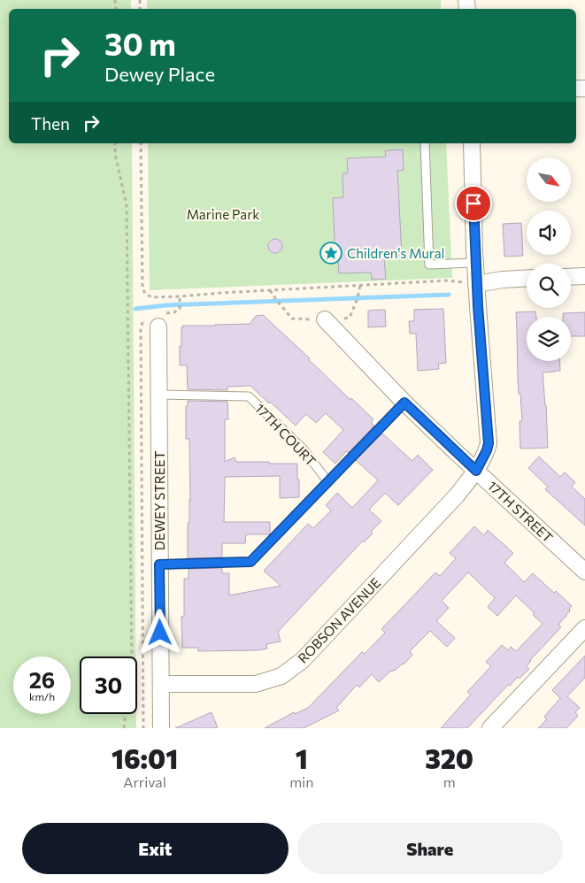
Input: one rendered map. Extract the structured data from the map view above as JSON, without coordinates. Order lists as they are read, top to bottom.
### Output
{
  "streets": {
    "street": ["DEWEY STREET", "17TH STREET", "ROBSON AVENUE"],
    "lane": ["17TH COURT"]
  },
  "crossings": [
    ["17TH COURT", "DEWEY STREET"],
    ["DEWEY STREET", "ROBSON AVENUE"],
    ["17TH STREET", "ROBSON AVENUE"]
  ],
  "parks": ["Marine Park"],
  "places": {
    "place": ["Children's Mural"]
  },
  "north": "bottom right",
  "page": {
    "turn": ["30 m", "Dewey Place"],
    "then": "Then",
    "speed": "26 km/h",
    "limit": "30",
    "eta": [
      "16:01",
      "Arrival",
      "1",
      "min",
      "320",
      "m"
    ],
    "buttons": ["Exit", "Share"]
  }
}
